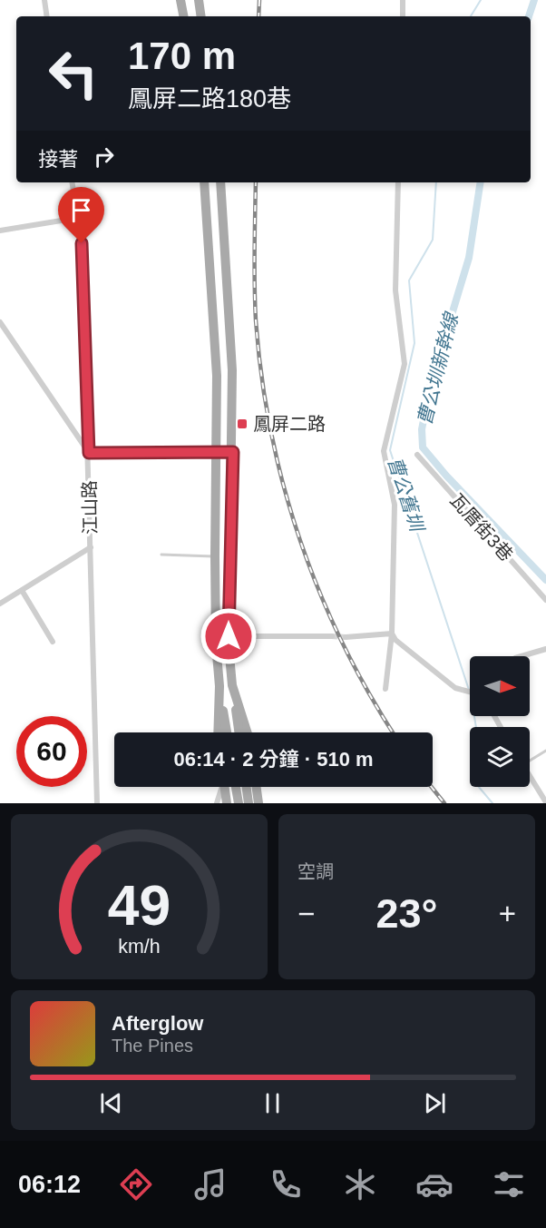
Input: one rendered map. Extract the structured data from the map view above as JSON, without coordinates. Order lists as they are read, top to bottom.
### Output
{
  "streets": {
    "street": ["江山路", "瓦厝街3巷"]
  },
  "water": ["曹公圳新幹線", "曹公舊圳"],
  "places": {
    "transit": ["鳳屏二路"]
  },
  "north": "right",
  "page": {
    "turn": ["170 m", "鳳屏二路180巷"],
    "then": "接著",
    "limit": "60",
    "trip": "06:14 · 2 分鐘 · 510 m",
    "tile": "空調",
    "heat": ["−", "23°", "+"],
    "song": ["Afterglow", "The Pines"],
    "tabs": "06:12",
    "gauge": ["49", "km/h"]
  }
}
